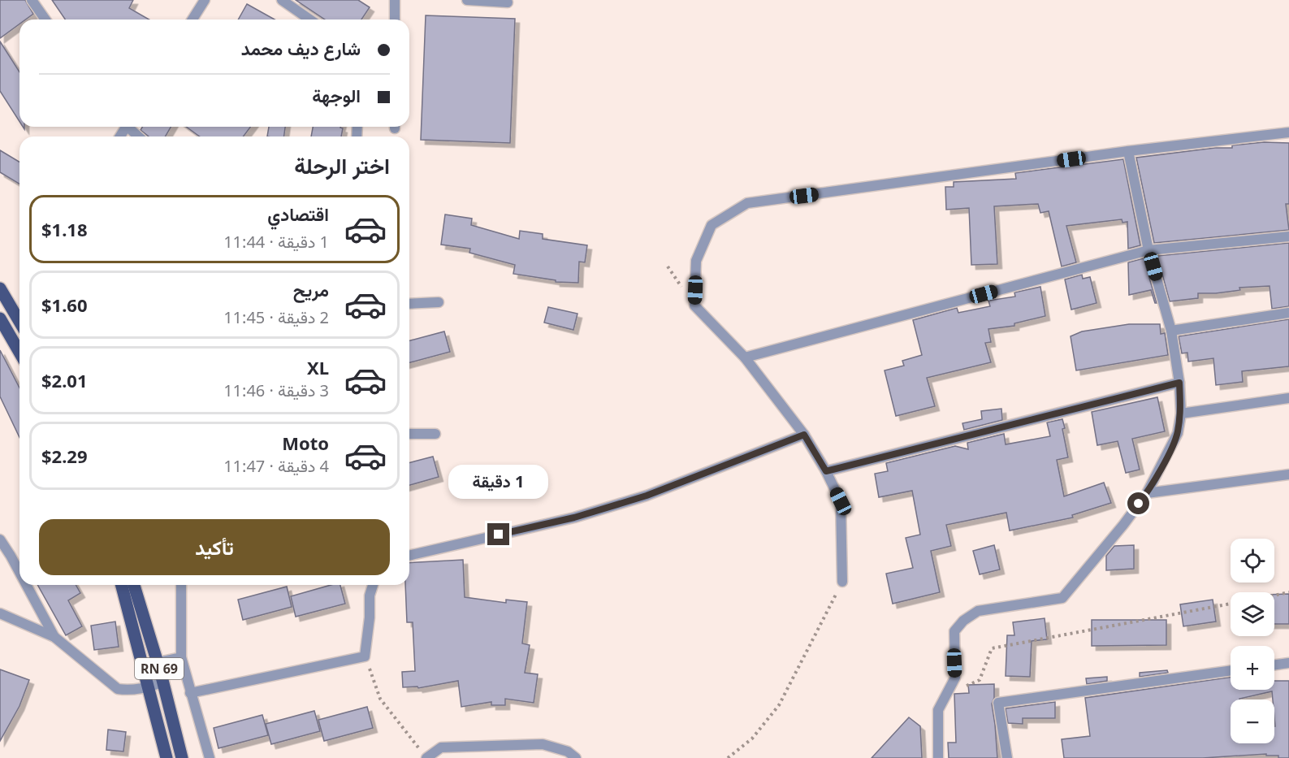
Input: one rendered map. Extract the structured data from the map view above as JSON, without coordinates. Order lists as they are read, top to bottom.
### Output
{
  "streets": {
    "main road": ["RN 69"]
  },
  "page": {
    "banner": ["شارع ديف محمد", "الوجهة"],
    "heading": "اختر الرحلة",
    "list": [
      {
        "name": "اقتصادي",
        "note": "1 دقيقة · 11:44",
        "value": "$1.18"
      },
      {
        "name": "مريح",
        "note": "2 دقيقة · 11:45",
        "value": "$1.60"
      },
      {
        "name": "XL",
        "note": "3 دقيقة · 11:46",
        "value": "$2.01"
      },
      {
        "name": "Moto",
        "note": "4 دقيقة · 11:47",
        "value": "$2.29"
      }
    ],
    "bubble": "1 دقيقة",
    "buttons": "تأكيد",
    "map_buttons": ["+", "−"]
  }
}
